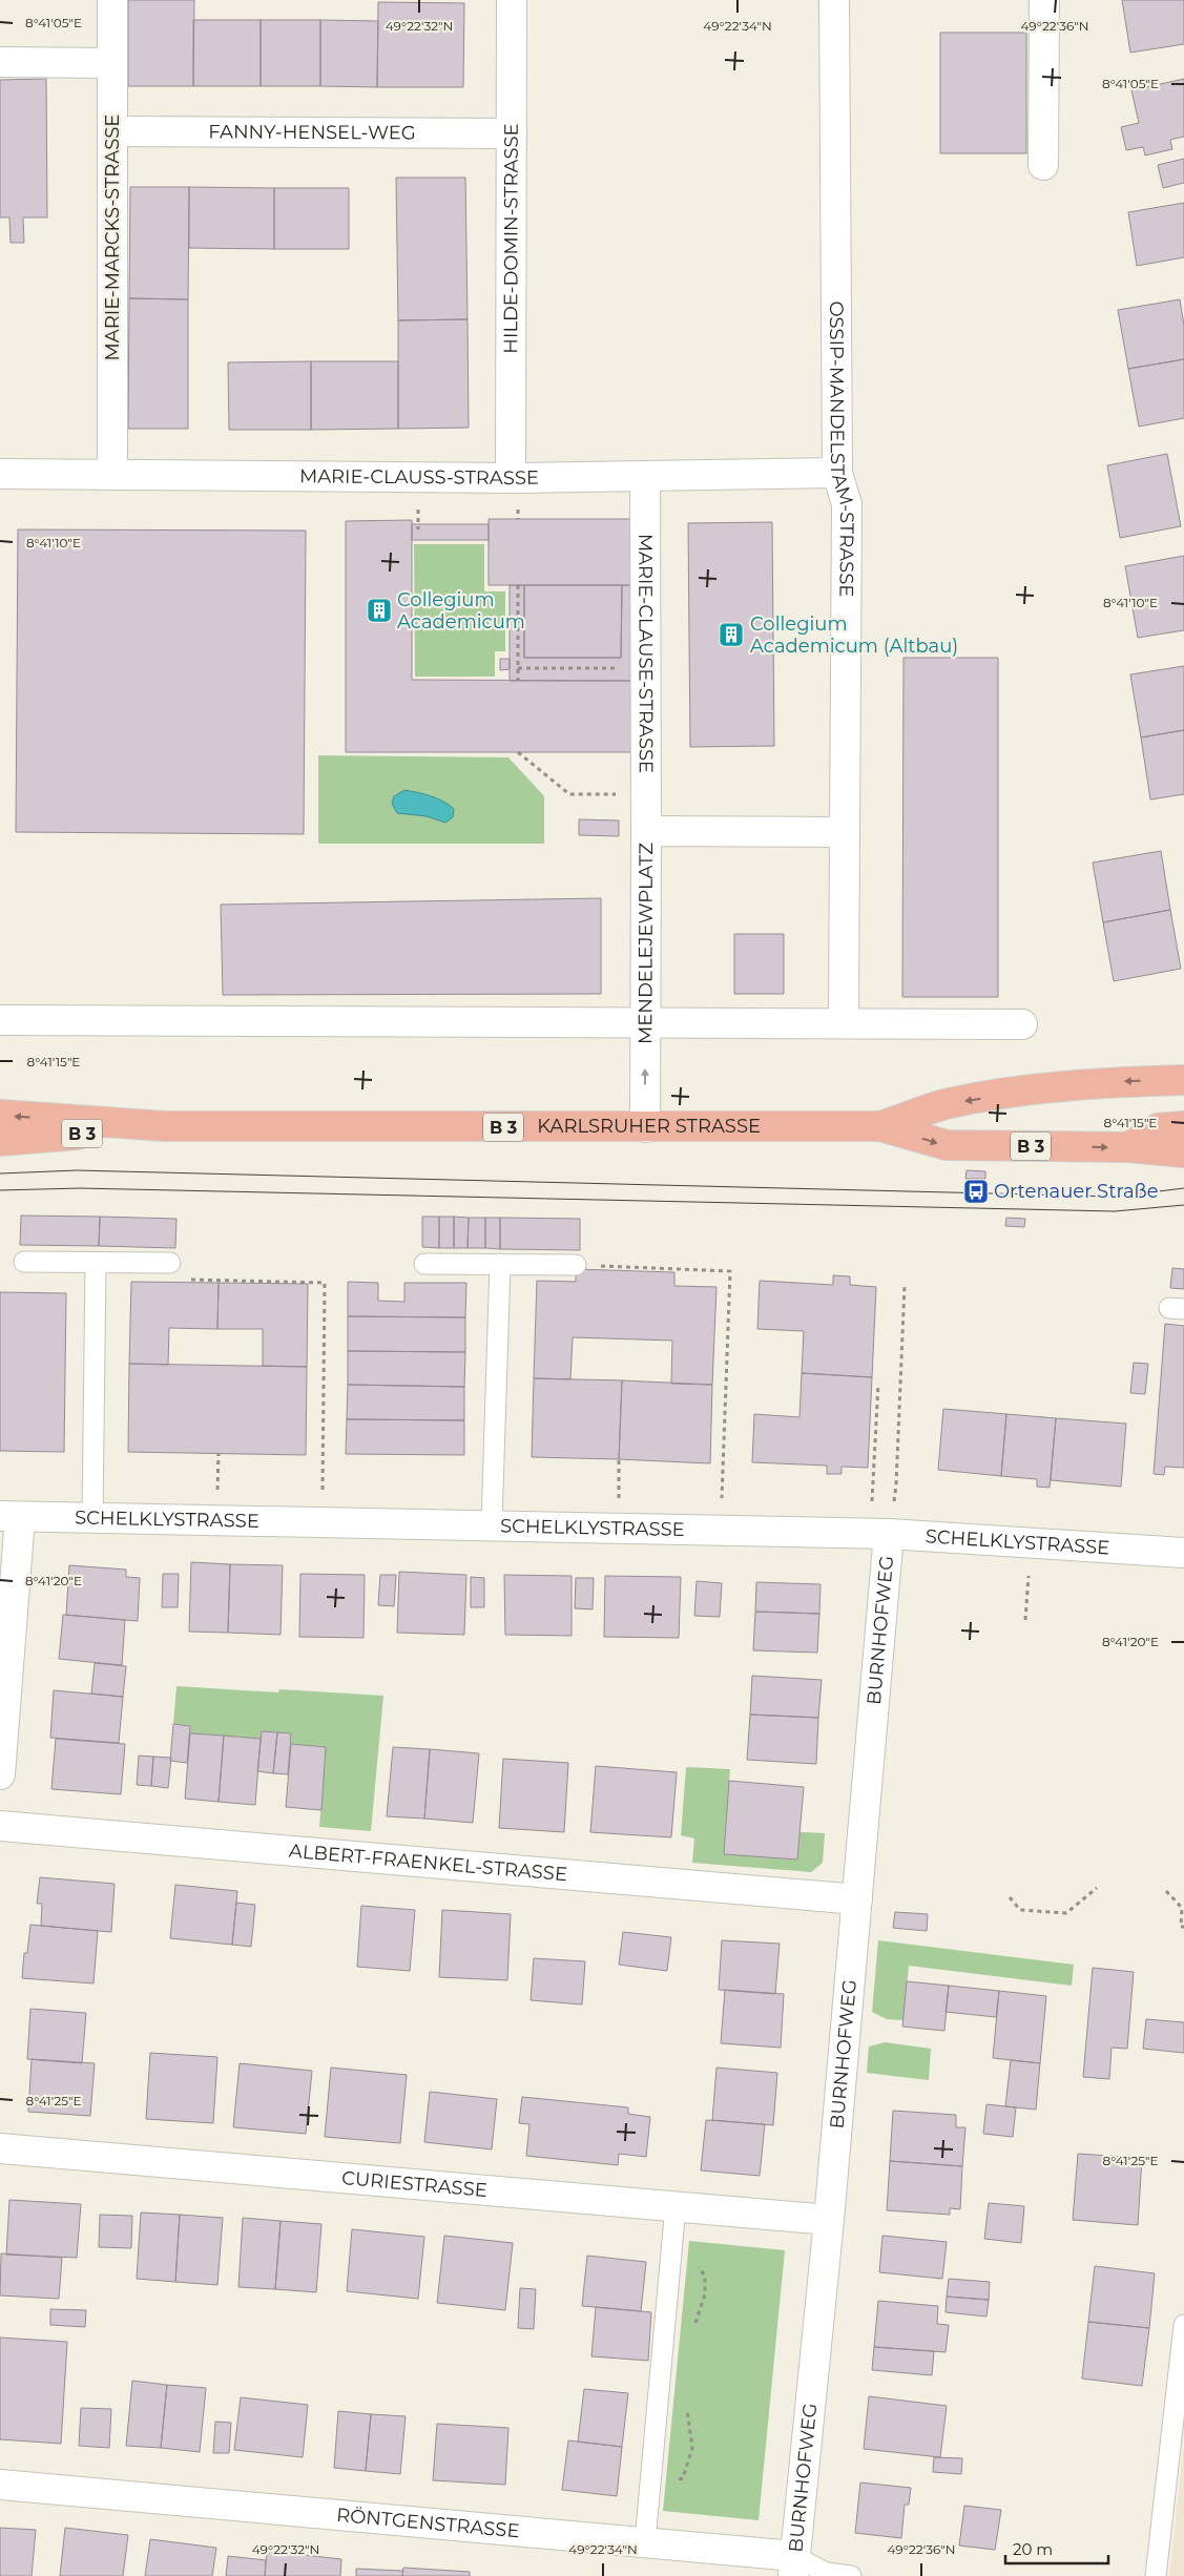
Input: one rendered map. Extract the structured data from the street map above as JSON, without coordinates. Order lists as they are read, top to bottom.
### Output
{
  "streets": {
    "main road": ["B 3", "KARLSRUHER STRASSE"],
    "street": [
      "FANNY-HENSEL-WEG",
      "MARIE-MARCKS-STRASSE",
      "HILDE-DOMIN-STRASSE",
      "OSSIP-MANDELSTAM-STRASSE",
      "MARIE-CLAUSS-STRASSE",
      "MARIE-CLAUSE-STRASSE",
      "MENDELEJEWPLATZ",
      "SCHELKLYSTRASSE",
      "BURNHOFWEG",
      "ALBERT-FRAENKEL-STRASSE",
      "CURIESTRASSE",
      "RÖNTGENSTRASSE"
    ]
  },
  "crossings": [
    ["FANNY-HENSEL-WEG", "MARIE-MARCKS-STRASSE"],
    ["FANNY-HENSEL-WEG", "HILDE-DOMIN-STRASSE"],
    ["MARIE-MARCKS-STRASSE", "MARIE-CLAUSS-STRASSE"],
    ["HILDE-DOMIN-STRASSE", "MARIE-CLAUSS-STRASSE"],
    ["OSSIP-MANDELSTAM-STRASSE", "MARIE-CLAUSS-STRASSE"],
    ["OSSIP-MANDELSTAM-STRASSE", "MENDELEJEWPLATZ"],
    ["MARIE-CLAUSS-STRASSE", "MARIE-CLAUSE-STRASSE"],
    ["MARIE-CLAUSE-STRASSE", "MENDELEJEWPLATZ"],
    ["MENDELEJEWPLATZ", "KARLSRUHER STRASSE"],
    ["SCHELKLYSTRASSE", "BURNHOFWEG"],
    ["BURNHOFWEG", "ALBERT-FRAENKEL-STRASSE"],
    ["BURNHOFWEG", "CURIESTRASSE"],
    ["BURNHOFWEG", "RÖNTGENSTRASSE"]
  ],
  "places": {
    "building": ["Collegium Academicum", "Collegium Academicum (Altbau)"],
    "bus stop": ["Ortenauer Straße"]
  },
  "scale_bar": "20 m",
  "coordinates": [
    "8°41'05\"E",
    "49°22'32\"N",
    "49°22'34\"N",
    "49°22'36\"N",
    "8°41'10\"E",
    "8°41'15\"E",
    "8°41'20\"E",
    "8°41'25\"E"
  ]
}
